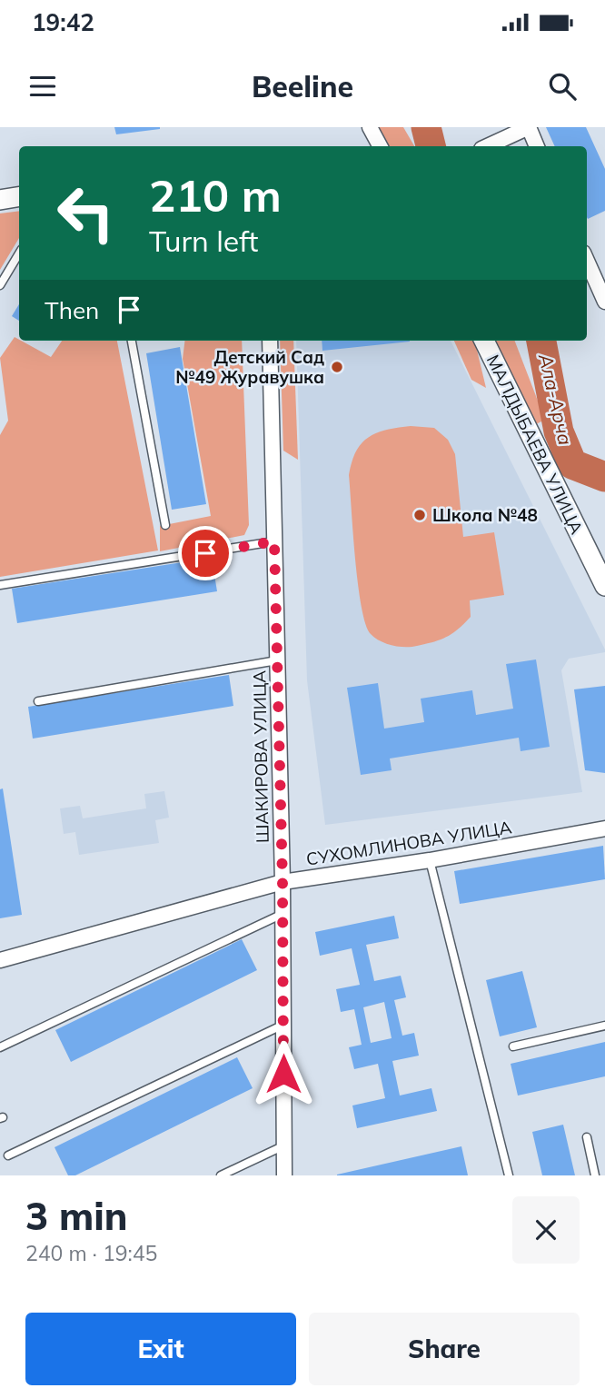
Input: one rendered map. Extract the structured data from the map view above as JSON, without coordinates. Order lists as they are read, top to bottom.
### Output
{
  "streets": {
    "street": ["МАЛДЫБАЕВА УЛИЦА", "ШАКИРОВА УЛИЦА", "СУХОМЛИНОВА УЛИЦА"]
  },
  "crossings": [
    ["ШАКИРОВА УЛИЦА", "СУХОМЛИНОВА УЛИЦА"]
  ],
  "water": ["Ала-Арча"],
  "places": ["Детский Сад №49 Журавушка", "Школа №48"],
  "page": {
    "status": "19:42",
    "header": "Beeline",
    "turn": ["210 m", "Turn left"],
    "then": "Then",
    "heading": ["3 min", "240 m · 19:45"],
    "buttons": ["Exit", "Share"]
  }
}
